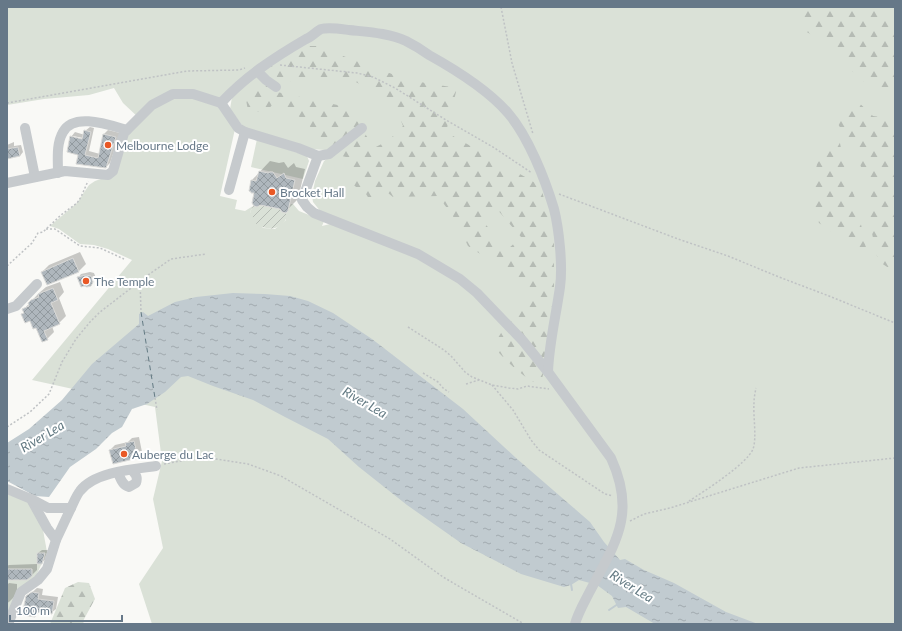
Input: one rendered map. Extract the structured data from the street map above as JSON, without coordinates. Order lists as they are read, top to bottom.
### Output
{
  "water": ["River Lea"],
  "places": [
    "Melbourne Lodge",
    "Brocket Hall",
    "The Temple",
    "Auberge du Lac"
  ],
  "scale_bar": "100 m"
}
